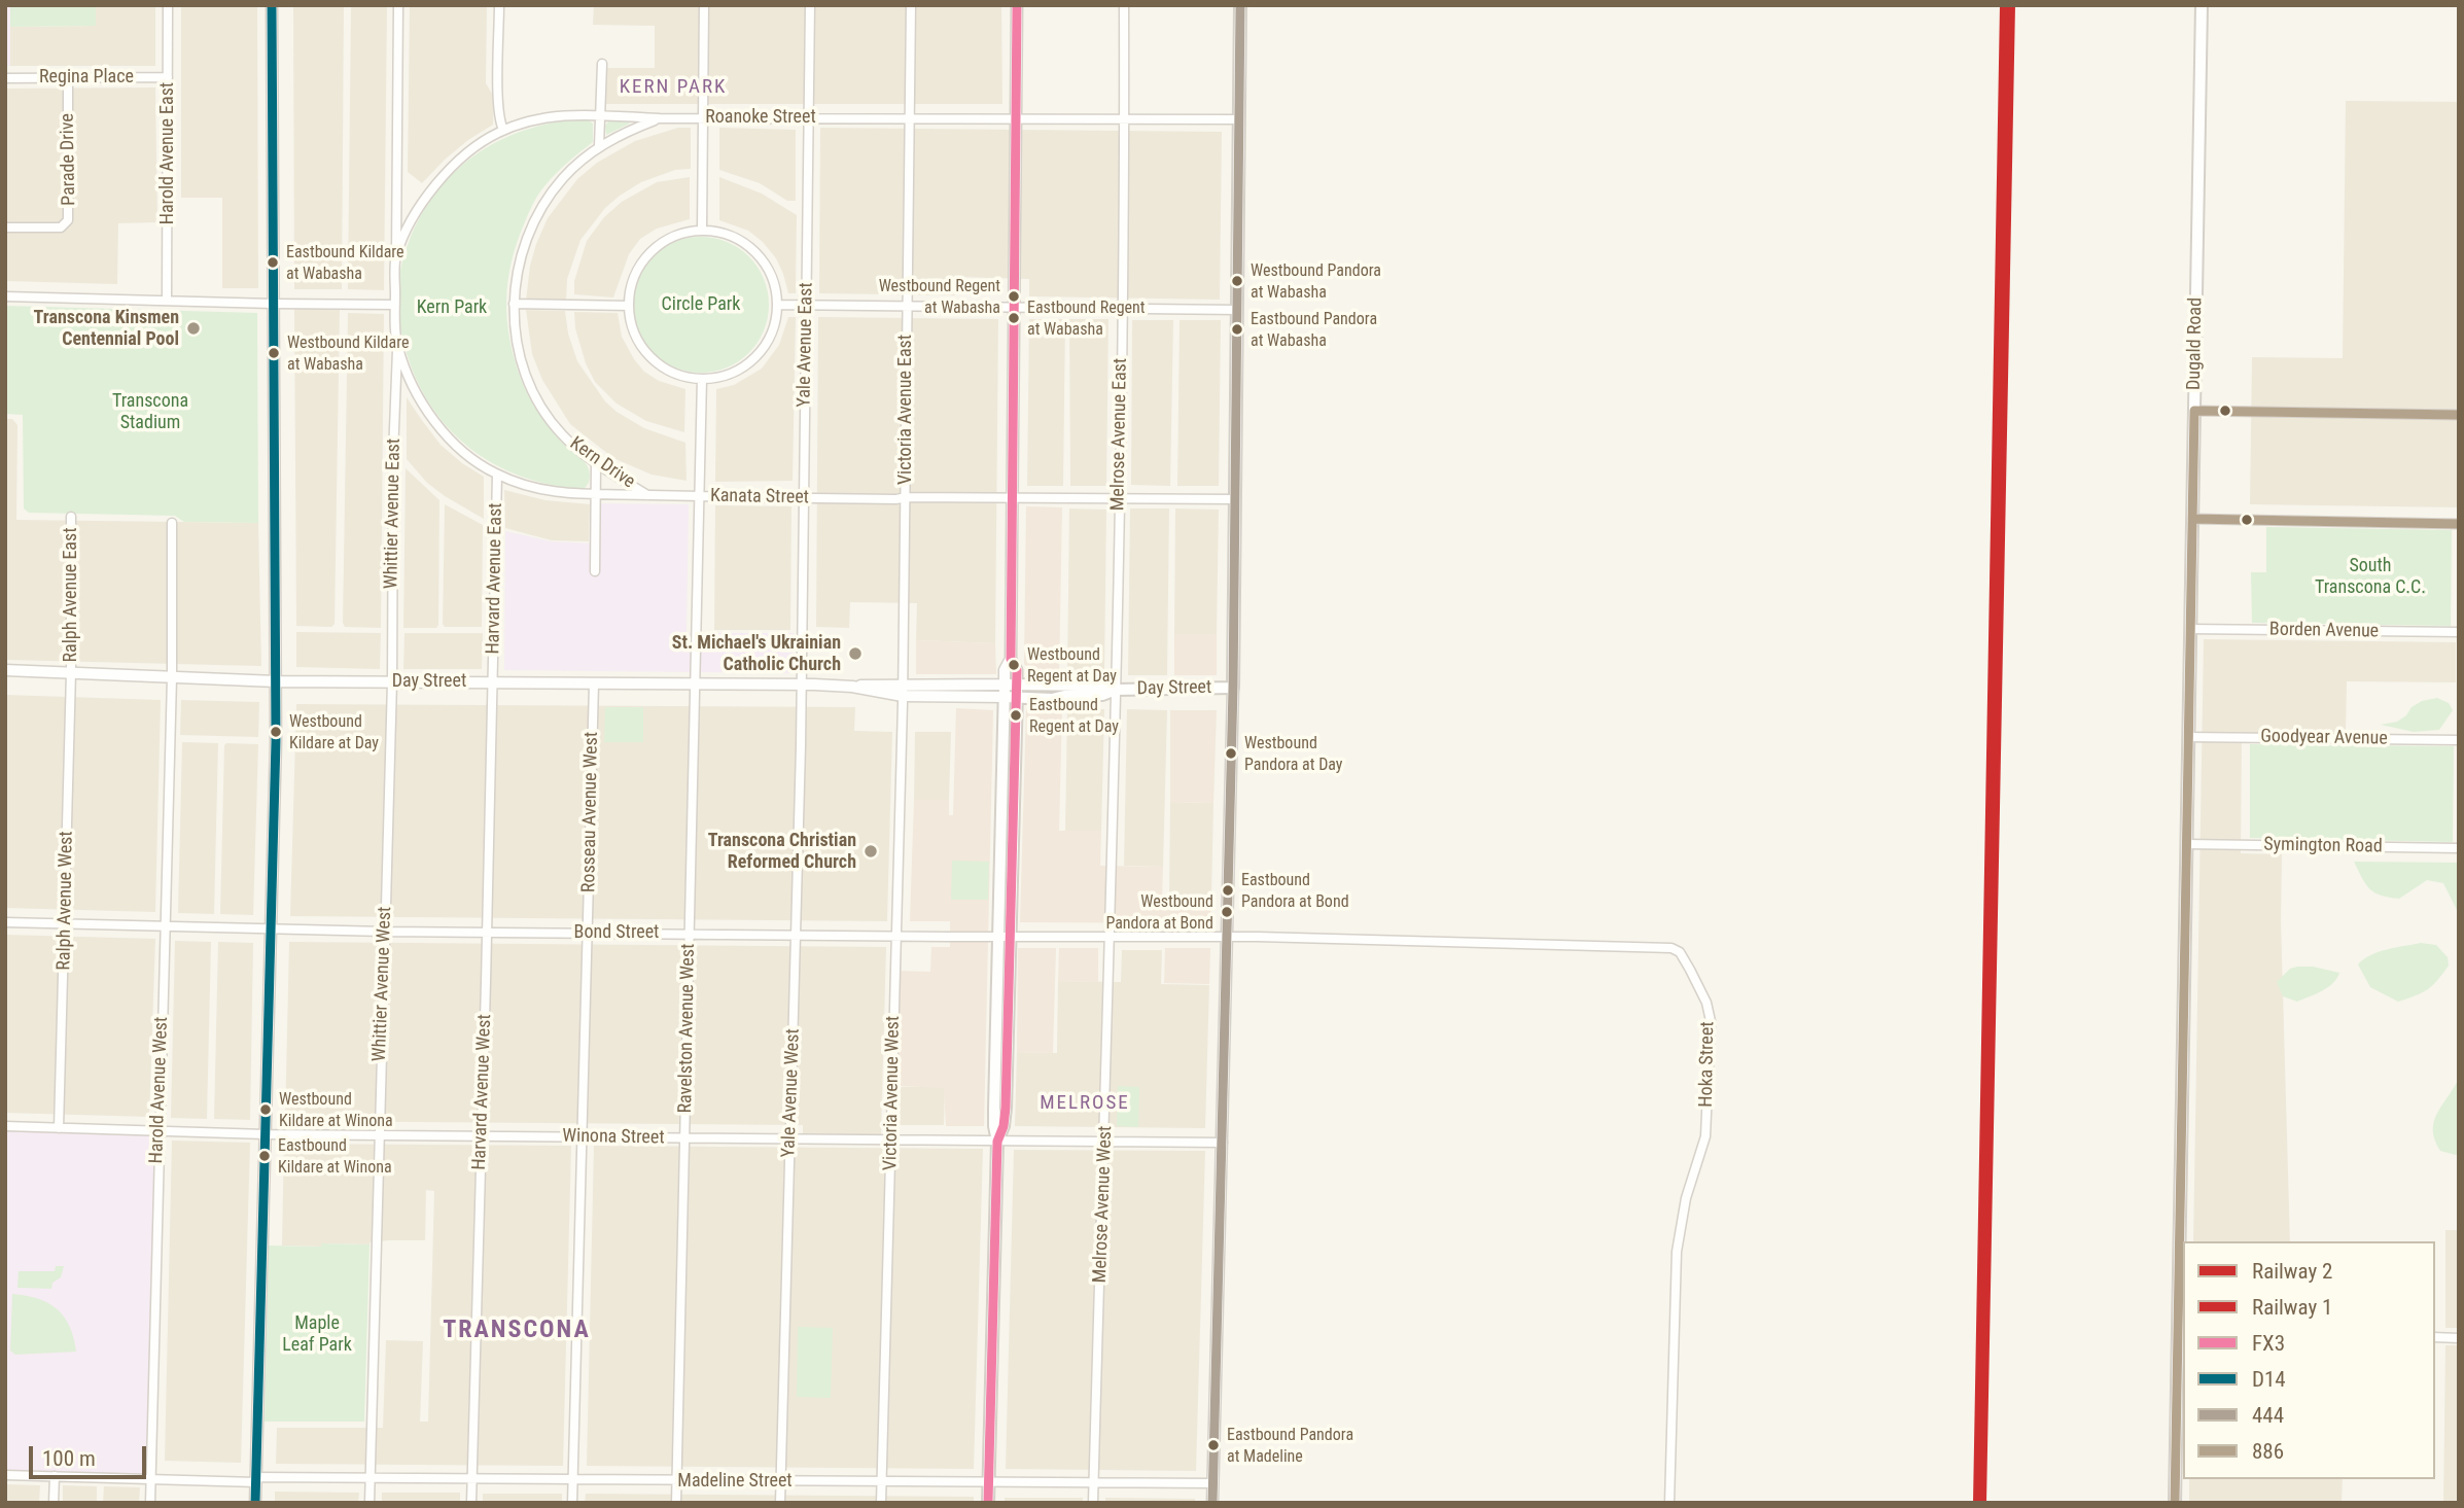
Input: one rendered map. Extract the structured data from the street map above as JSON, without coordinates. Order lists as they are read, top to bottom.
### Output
{
  "streets": {
    "main road": ["Dugald Road", "Day Street"],
    "street": [
      "Regina Place",
      "Roanoke Street",
      "Harold Avenue East",
      "Parade Drive",
      "Yale Avenue East",
      "Victoria Avenue East",
      "Melrose Avenue East",
      "Kern Drive",
      "Kanata Street",
      "Whittier Avenue East",
      "Harvard Avenue East",
      "Ralph Avenue East",
      "Borden Avenue",
      "Goodyear Avenue",
      "Rosseau Avenue West",
      "Symington Road",
      "Ralph Avenue West",
      "Bond Street",
      "Whittier Avenue West",
      "Ravelston Avenue West",
      "Hoka Street",
      "Harold Avenue West",
      "Harvard Avenue West",
      "Yale Avenue West",
      "Victoria Avenue West",
      "Winona Street",
      "Melrose Avenue West",
      "Madeline Street"
    ]
  },
  "crossings": [
    ["Regina Place", "Harold Avenue East"],
    ["Regina Place", "Parade Drive"],
    ["Roanoke Street", "Yale Avenue East"],
    ["Roanoke Street", "Victoria Avenue East"],
    ["Roanoke Street", "Melrose Avenue East"],
    ["Roanoke Street", "Kern Drive"],
    ["Roanoke Street", "Kanata Street"],
    ["Dugald Road", "Borden Avenue"],
    ["Dugald Road", "Goodyear Avenue"],
    ["Dugald Road", "Symington Road"],
    ["Yale Avenue East", "Kanata Street"],
    ["Yale Avenue East", "Day Street"],
    ["Yale Avenue East", "Yale Avenue West"],
    ["Victoria Avenue East", "Kanata Street"],
    ["Victoria Avenue East", "Day Street"],
    ["Victoria Avenue East", "Victoria Avenue West"],
    ["Melrose Avenue East", "Kanata Street"],
    ["Melrose Avenue East", "Day Street"],
    ["Melrose Avenue East", "Melrose Avenue West"],
    ["Kern Drive", "Kanata Street"],
    ["Kanata Street", "Whittier Avenue East"],
    ["Kanata Street", "Harvard Avenue East"],
    ["Kanata Street", "Ravelston Avenue West"],
    ["Whittier Avenue East", "Day Street"],
    ["Whittier Avenue East", "Whittier Avenue West"],
    ["Harvard Avenue East", "Day Street"],
    ["Harvard Avenue East", "Harvard Avenue West"],
    ["Ralph Avenue East", "Day Street"],
    ["Ralph Avenue East", "Ralph Avenue West"],
    ["Day Street", "Rosseau Avenue West"],
    ["Day Street", "Ralph Avenue West"],
    ["Day Street", "Whittier Avenue West"],
    ["Day Street", "Ravelston Avenue West"],
    ["Day Street", "Harold Avenue West"],
    ["Day Street", "Harvard Avenue West"],
    ["Day Street", "Yale Avenue West"],
    ["Day Street", "Victoria Avenue West"],
    ["Day Street", "Melrose Avenue West"],
    ["Rosseau Avenue West", "Bond Street"],
    ["Rosseau Avenue West", "Winona Street"],
    ["Rosseau Avenue West", "Madeline Street"],
    ["Ralph Avenue West", "Bond Street"],
    ["Ralph Avenue West", "Winona Street"],
    ["Bond Street", "Whittier Avenue West"],
    ["Bond Street", "Ravelston Avenue West"],
    ["Bond Street", "Hoka Street"],
    ["Bond Street", "Harold Avenue West"],
    ["Bond Street", "Harvard Avenue West"],
    ["Bond Street", "Yale Avenue West"],
    ["Bond Street", "Victoria Avenue West"],
    ["Bond Street", "Melrose Avenue West"],
    ["Whittier Avenue West", "Winona Street"],
    ["Whittier Avenue West", "Madeline Street"],
    ["Ravelston Avenue West", "Winona Street"],
    ["Ravelston Avenue West", "Madeline Street"],
    ["Harold Avenue West", "Winona Street"],
    ["Harold Avenue West", "Madeline Street"],
    ["Harvard Avenue West", "Winona Street"],
    ["Harvard Avenue West", "Madeline Street"],
    ["Yale Avenue West", "Winona Street"],
    ["Yale Avenue West", "Madeline Street"],
    ["Victoria Avenue West", "Winona Street"],
    ["Victoria Avenue West", "Madeline Street"],
    ["Winona Street", "Melrose Avenue West"],
    ["Melrose Avenue West", "Madeline Street"]
  ],
  "districts": ["KERN PARK", "MELROSE", "TRANSCONA"],
  "parks": [
    "Circle Park",
    "Kern Park",
    "Transcona Stadium",
    "South Transcona C.C.",
    "Maple Leaf Park"
  ],
  "places": [
    "Eastbound Kildare at Wabasha",
    "Westbound Pandora at Wabasha",
    "Westbound Regent at Wabasha",
    "Eastbound Regent at Wabasha",
    "Transcona Kinsmen Centennial Pool",
    "Eastbound Pandora at Wabasha",
    "Westbound Kildare at Wabasha",
    "St. Michael's Ukrainian Catholic Church",
    "Westbound Regent at Day",
    "Eastbound Regent at Day",
    "Westbound Kildare at Day",
    "Westbound Pandora at Day",
    "Transcona Christian Reformed Church",
    "Eastbound Pandora at Bond",
    "Westbound Pandora at Bond",
    "Westbound Kildare at Winona",
    "Eastbound Kildare at Winona",
    "Eastbound Pandora at Madeline"
  ],
  "lines": [
    "rail line 2",
    "rail line 1",
    "transit line FX3",
    "transit line D14",
    "transit line 444",
    "transit line 886"
  ],
  "legend": [
    "Railway 2",
    "Railway 1",
    "FX3",
    "D14",
    "444",
    "886"
  ],
  "scale_bar": "100 m"
}
